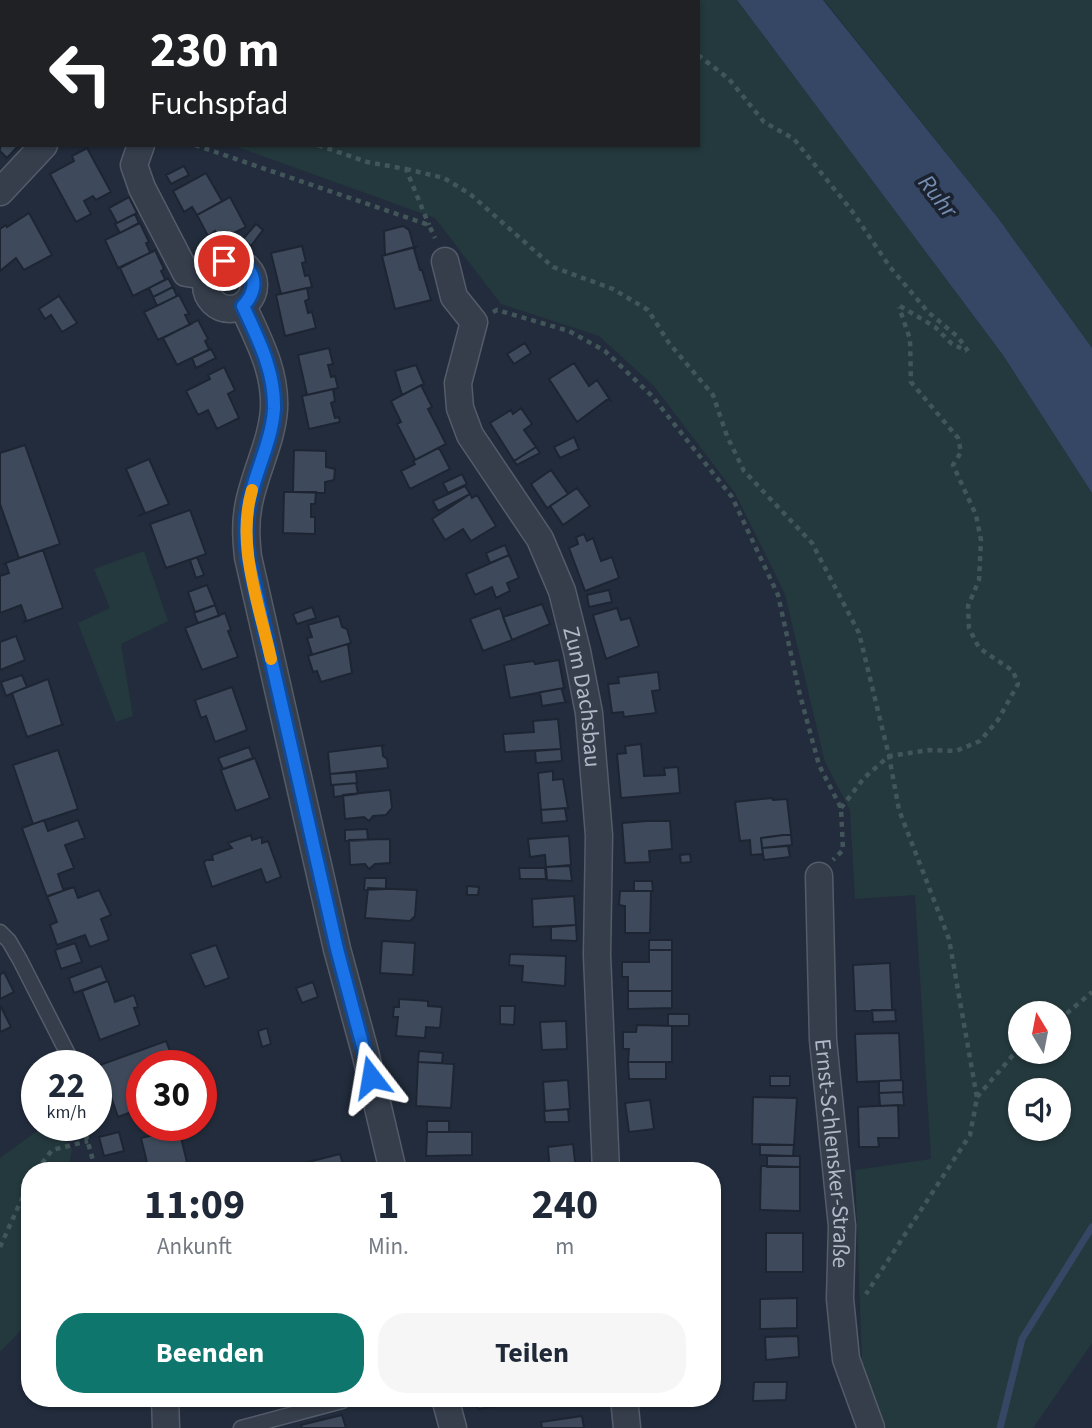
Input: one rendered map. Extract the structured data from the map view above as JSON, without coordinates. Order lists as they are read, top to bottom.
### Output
{
  "streets": {
    "street": ["Zum Dachsbau", "Ernst-Schlensker-Straße"]
  },
  "water": ["Ruhr"],
  "north": "top",
  "page": {
    "turn": ["230 m", "Fuchspfad"],
    "speed": "22 km/h",
    "limit": "30",
    "eta": [
      "11:09",
      "Ankunft",
      "1",
      "Min.",
      "240",
      "m"
    ],
    "buttons": ["Beenden", "Teilen"]
  }
}
